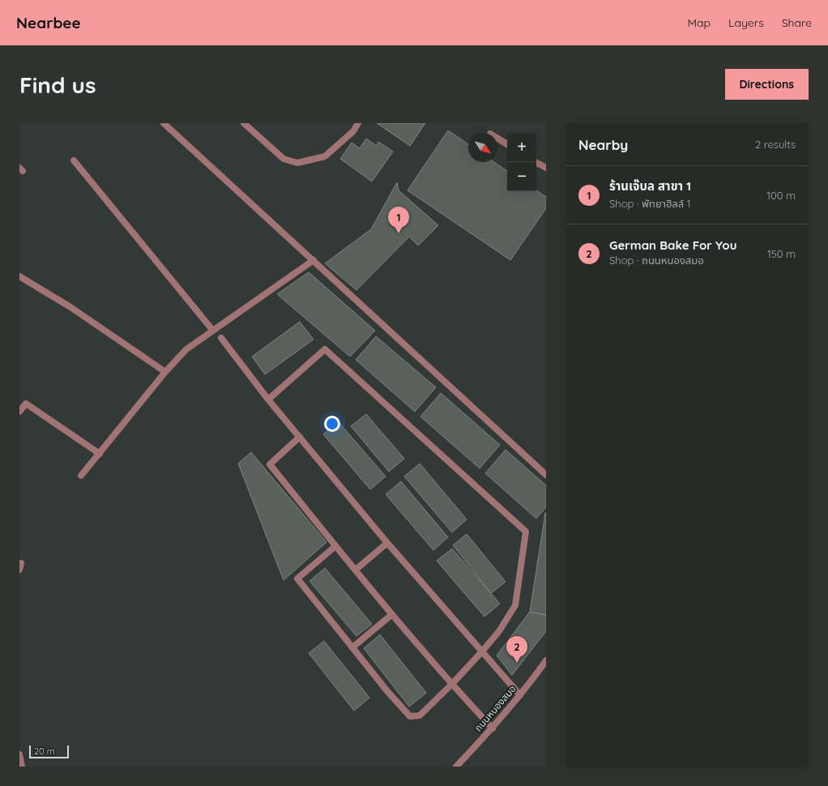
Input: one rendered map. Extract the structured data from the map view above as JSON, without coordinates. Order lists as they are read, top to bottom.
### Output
{
  "streets": {
    "street": ["ถนนหนองสมอ"]
  },
  "scale_bar": "20 m",
  "north": "bottom right",
  "page": {
    "header": "Nearbee",
    "nav": ["Map", "Layers", "Share"],
    "buttons": "Directions",
    "title": "Find us",
    "heading": ["Nearby", "2 results"],
    "map_buttons": ["+", "−"],
    "list": [
      {
        "mark": "1",
        "name": "ร้านเจ๊บล สาขา 1",
        "note": "Shop · พัทยาฮิลล์ 1",
        "value": "100 m"
      },
      {
        "mark": "2",
        "name": "German Bake For You",
        "note": "Shop · ถนนหนองสมอ",
        "value": "150 m"
      }
    ],
    "pins": ["1", "2"],
    "scale": "20 m"
  }
}
